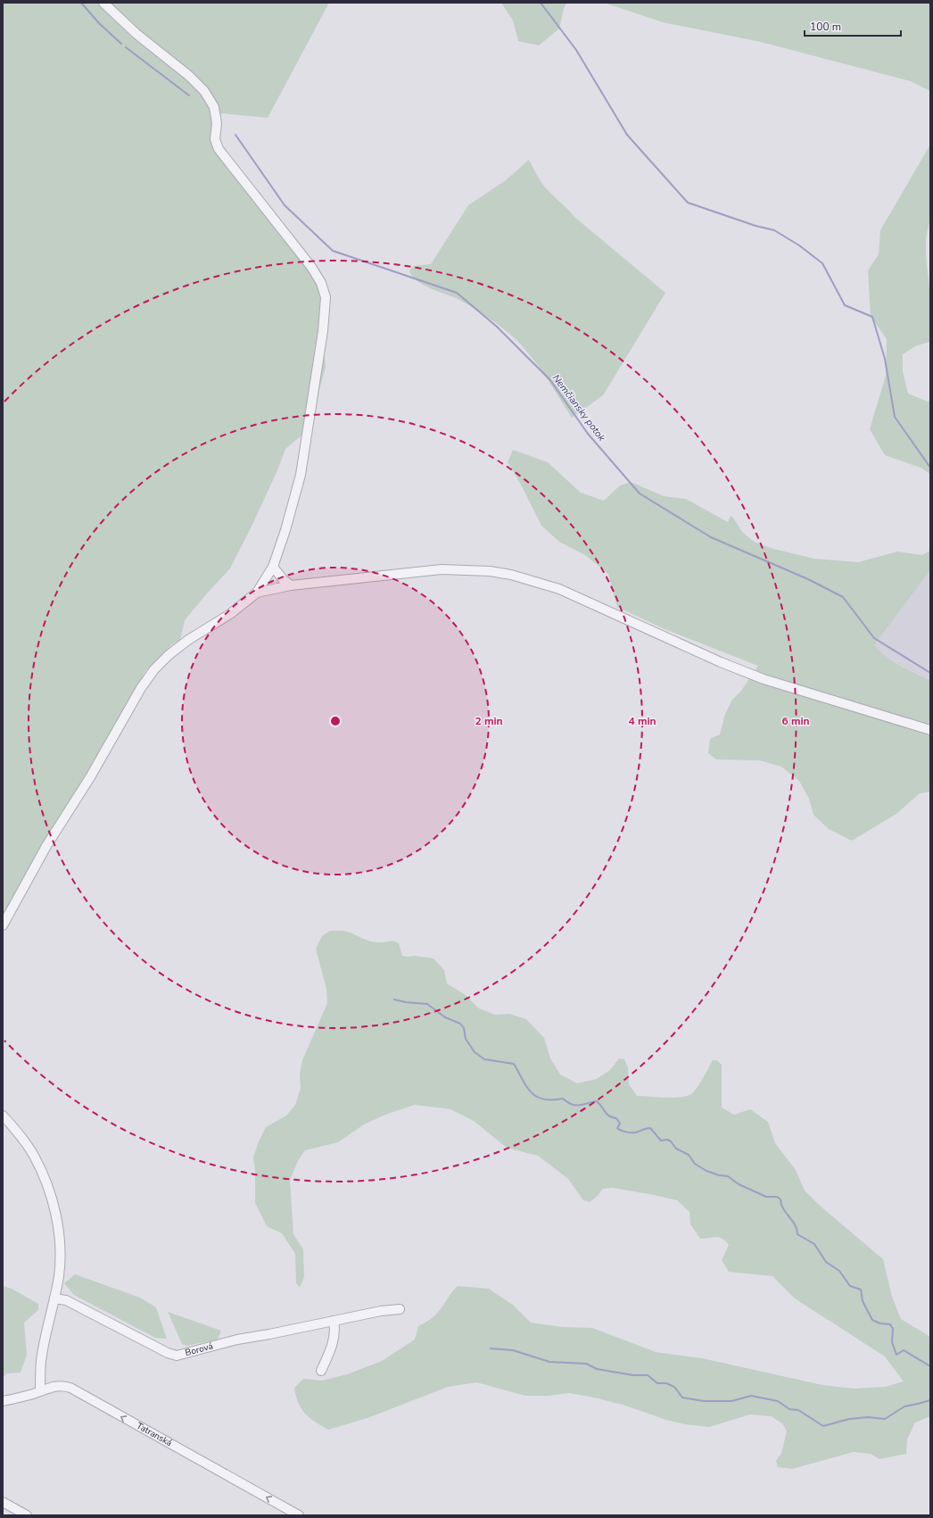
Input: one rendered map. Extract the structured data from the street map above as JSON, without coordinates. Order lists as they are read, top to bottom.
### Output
{
  "streets": {
    "street": ["Borová", "Tatranská"]
  },
  "one_way": ["Tatranská"],
  "water": ["Nemčiansky potok"],
  "scale_bar": "100 m",
  "rings": ["2 min", "4 min", "6 min"]
}
